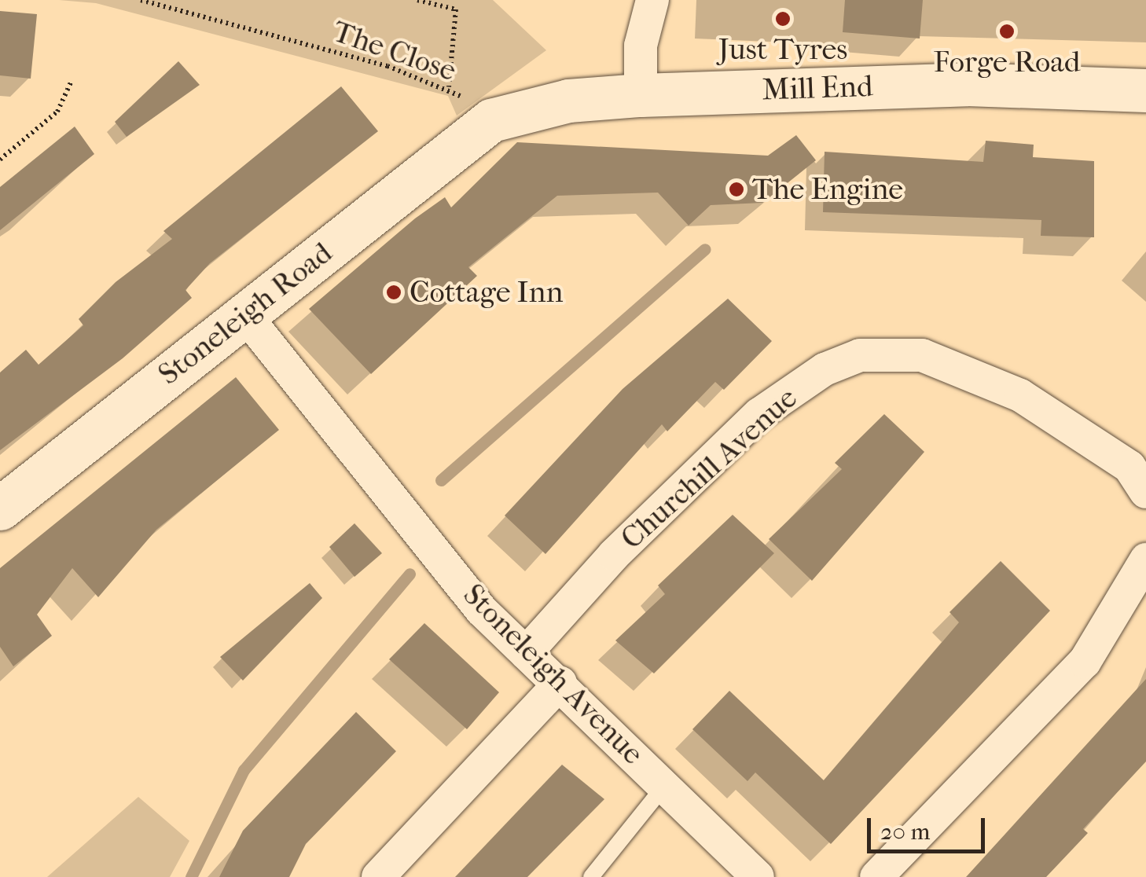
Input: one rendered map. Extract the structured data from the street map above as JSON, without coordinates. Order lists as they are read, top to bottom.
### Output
{
  "streets": {
    "street": [
      "Mill End",
      "Stoneleigh Road",
      "Churchill Avenue",
      "Stoneleigh Avenue"
    ],
    "path": ["The Close"]
  },
  "crossings": [
    ["The Close", "Mill End"],
    ["The Close", "Stoneleigh Road"],
    ["Mill End", "Stoneleigh Road"],
    ["Stoneleigh Road", "Stoneleigh Avenue"],
    ["Churchill Avenue", "Stoneleigh Avenue"]
  ],
  "places": [
    "Just Tyres",
    "Forge Road",
    "The Engine",
    "Cottage Inn"
  ],
  "scale_bar": "20 m"
}
